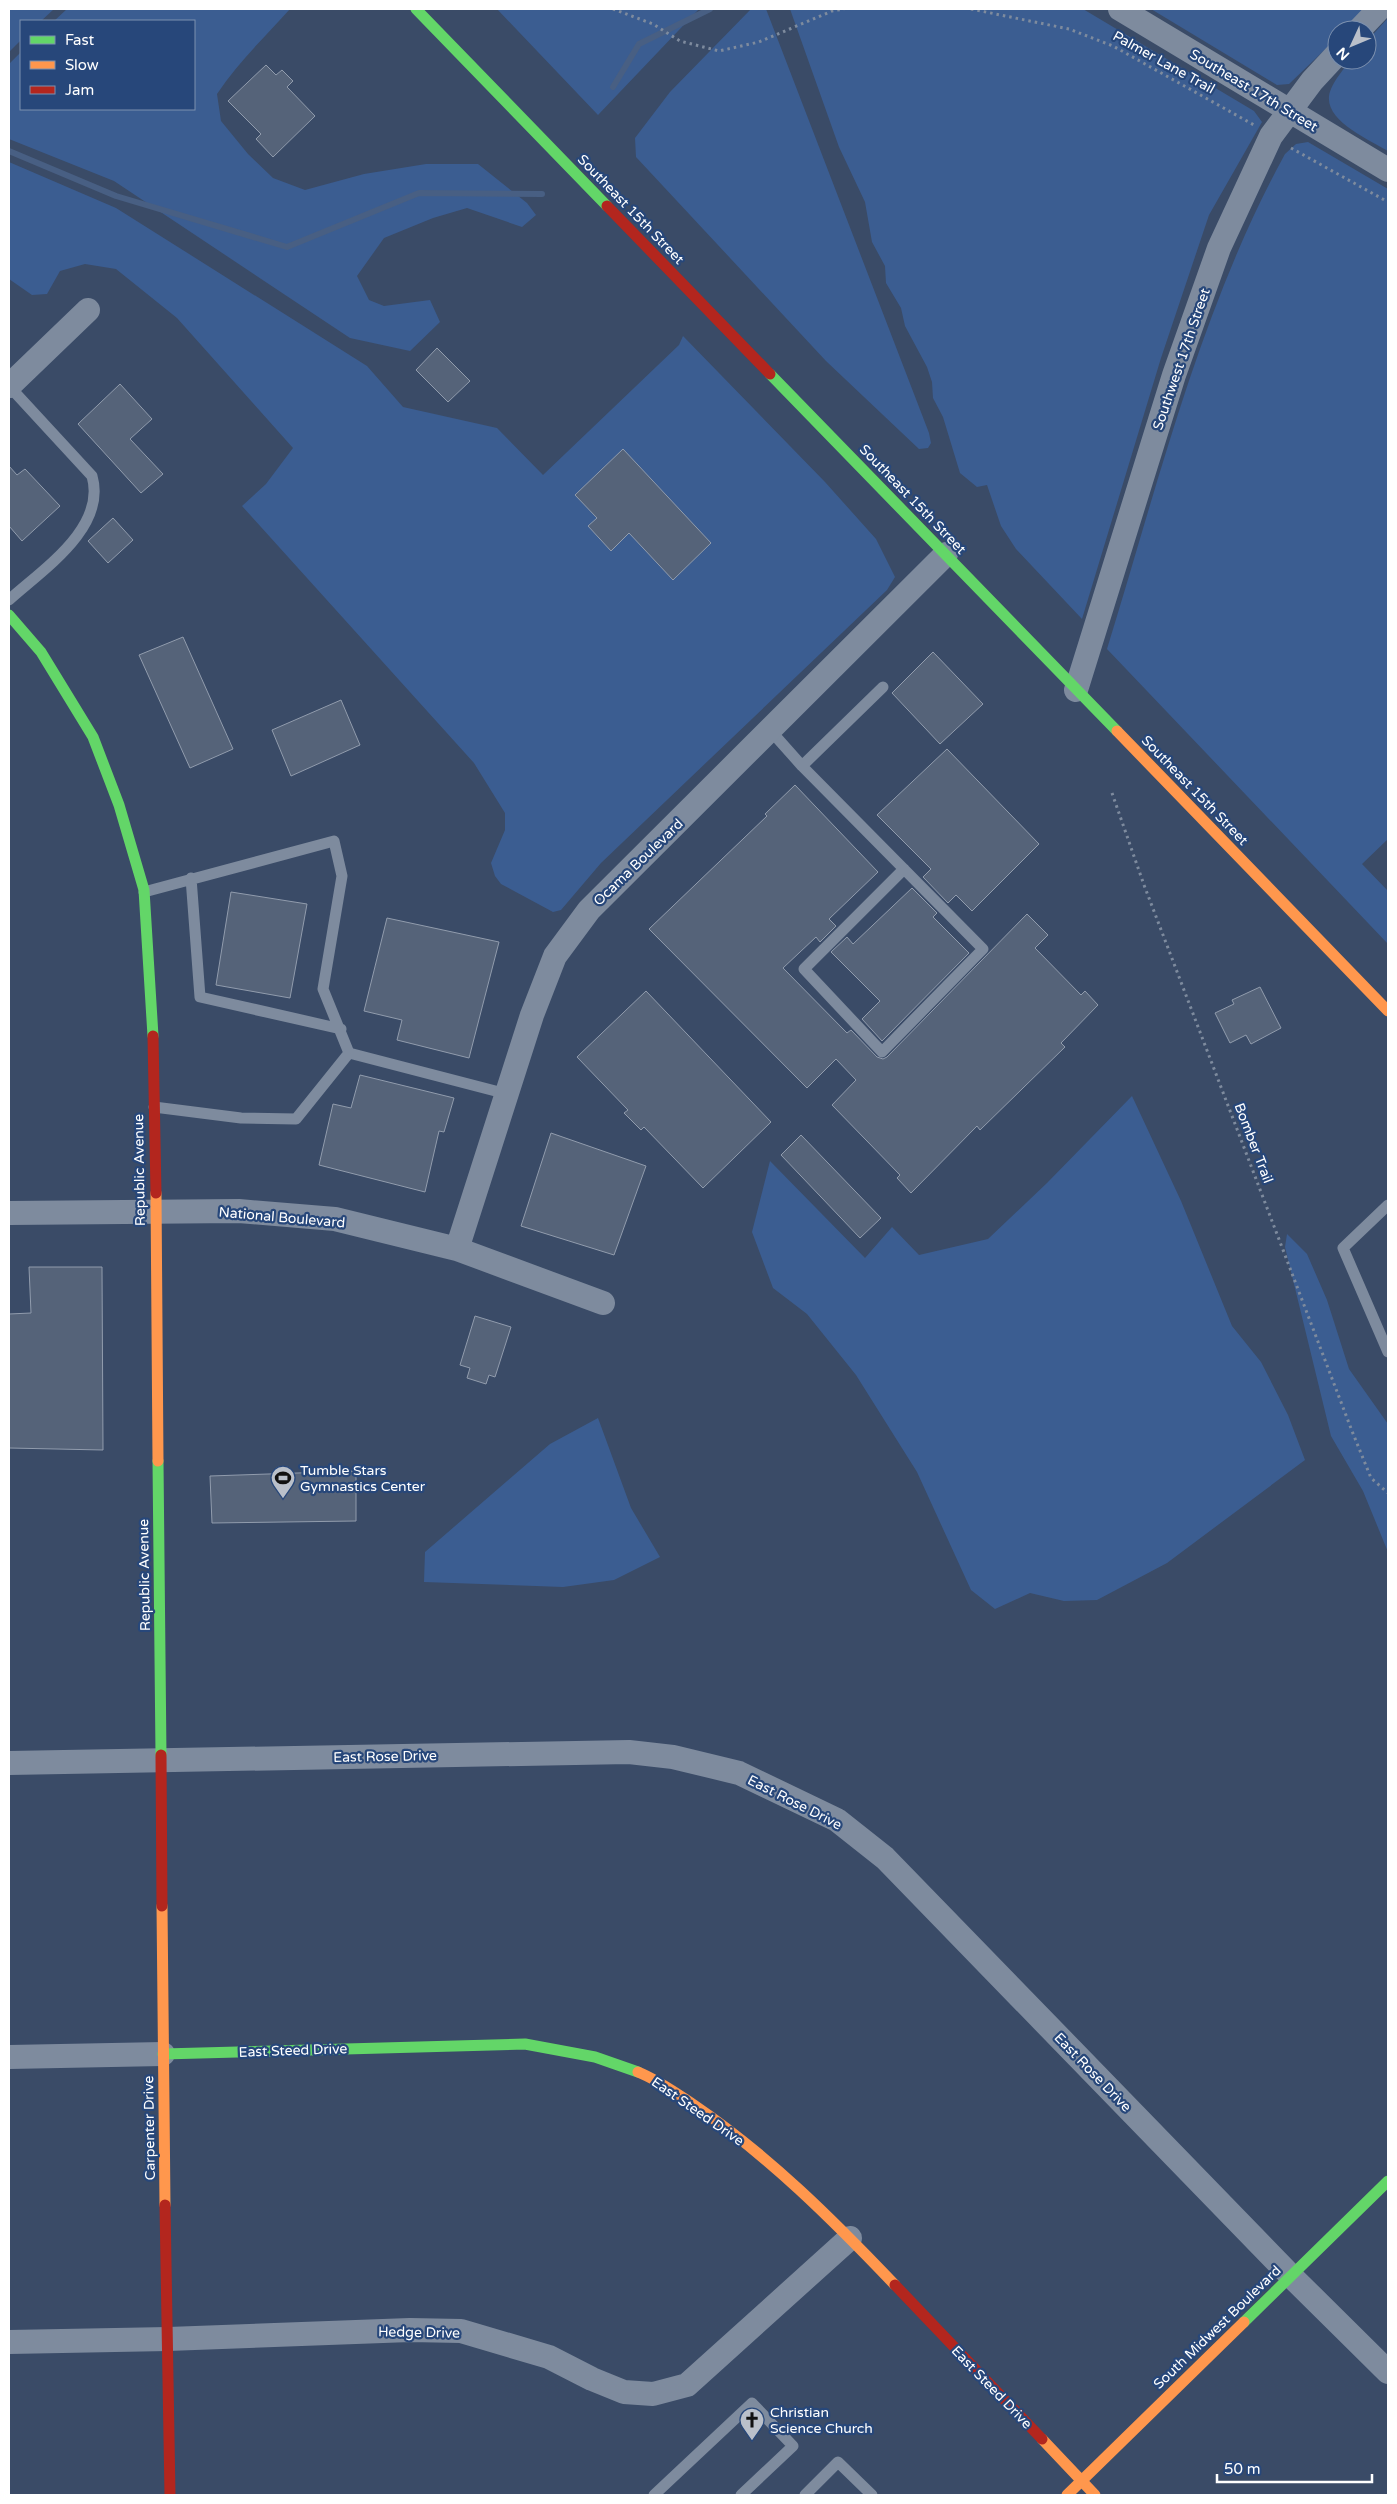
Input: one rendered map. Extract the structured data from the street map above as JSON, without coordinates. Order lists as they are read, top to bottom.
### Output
{
  "streets": {
    "street": [
      "Southeast 17th Street",
      "Southeast 15th Street",
      "Southwest 17th Street",
      "Ocama Boulevard",
      "Republic Avenue",
      "National Boulevard",
      "East Rose Drive",
      "East Steed Drive",
      "Carpenter Drive",
      "South Midwest Boulevard",
      "Hedge Drive"
    ],
    "path": ["Palmer Lane Trail", "Bomber Trail"]
  },
  "crossings": [
    ["Southeast 17th Street", "Southwest 17th Street"],
    ["Southeast 15th Street", "Southwest 17th Street"],
    ["Southeast 15th Street", "Ocama Boulevard"],
    ["Ocama Boulevard", "National Boulevard"],
    ["Republic Avenue", "National Boulevard"],
    ["Republic Avenue", "East Rose Drive"],
    ["Republic Avenue", "Carpenter Drive"],
    ["East Rose Drive", "Carpenter Drive"],
    ["East Rose Drive", "South Midwest Boulevard"],
    ["East Steed Drive", "Carpenter Drive"],
    ["East Steed Drive", "South Midwest Boulevard"],
    ["East Steed Drive", "Hedge Drive"],
    ["Carpenter Drive", "Hedge Drive"]
  ],
  "places": {
    "sports": ["Tumble Stars Gymnastics Center"],
    "church": ["Christian Science Church"]
  },
  "legend": ["Fast", "Slow", "Jam"],
  "scale_bar": "50 m",
  "north": "bottom left"
}
